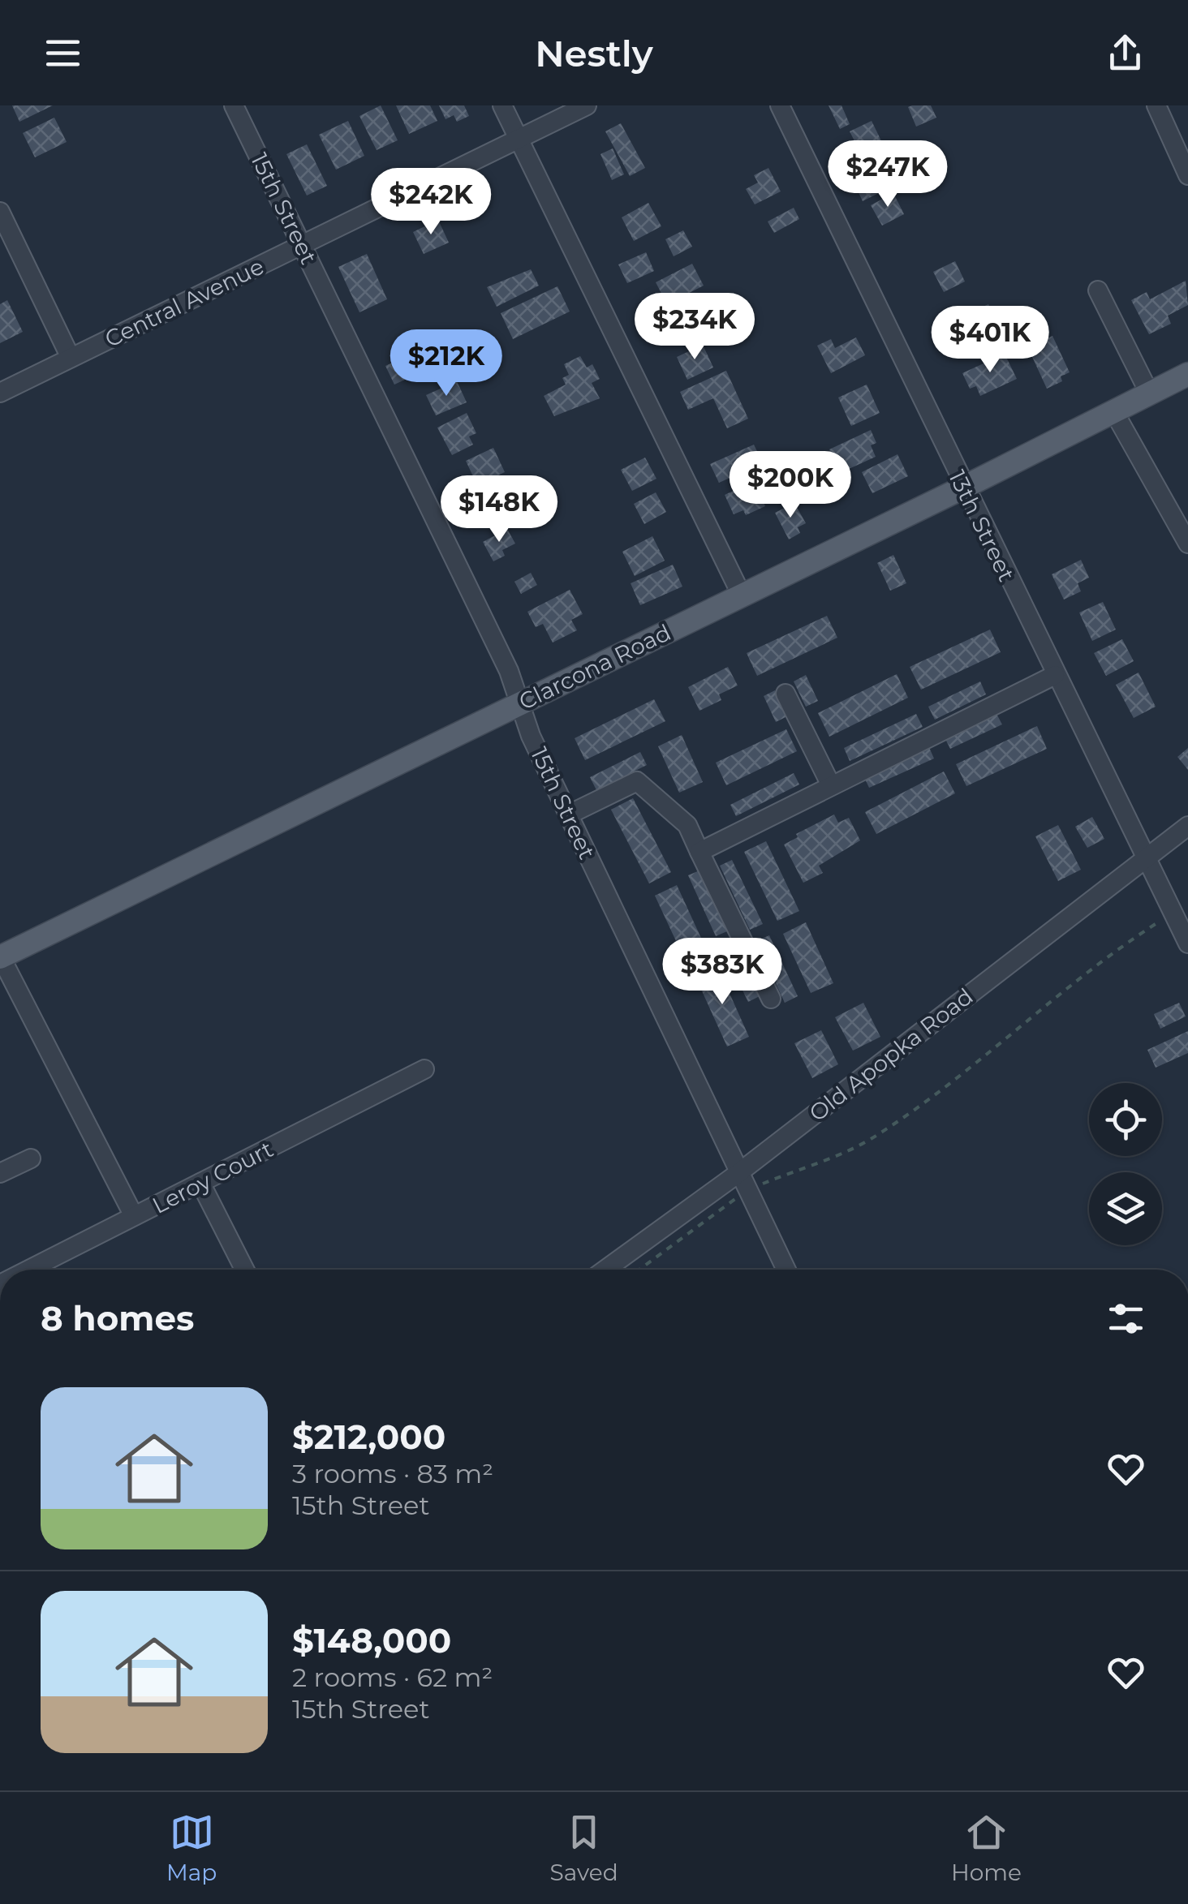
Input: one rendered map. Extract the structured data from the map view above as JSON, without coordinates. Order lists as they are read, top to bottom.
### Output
{
  "streets": {
    "main road": ["Clarcona Road"],
    "street": [
      "15th Street",
      "Central Avenue",
      "13th Street",
      "Old Apopka Road",
      "Leroy Court"
    ]
  },
  "crossings": [
    ["15th Street", "Central Avenue"],
    ["15th Street", "Clarcona Road"],
    ["15th Street", "Old Apopka Road"],
    ["13th Street", "Clarcona Road"],
    ["13th Street", "Old Apopka Road"]
  ],
  "page": {
    "header": "Nestly",
    "price": [
      "$247K",
      "$242K",
      "$234K",
      "$401K",
      "$212K",
      "$200K",
      "$148K",
      "$383K"
    ],
    "heading": "8 homes",
    "list": [
      {
        "name": "$212,000",
        "note": "3 rooms · 83 m² · 15th Street"
      },
      {
        "name": "$148,000",
        "note": "2 rooms · 62 m² · 15th Street"
      }
    ],
    "tabs": ["Map", "Saved", "Home"]
  }
}
